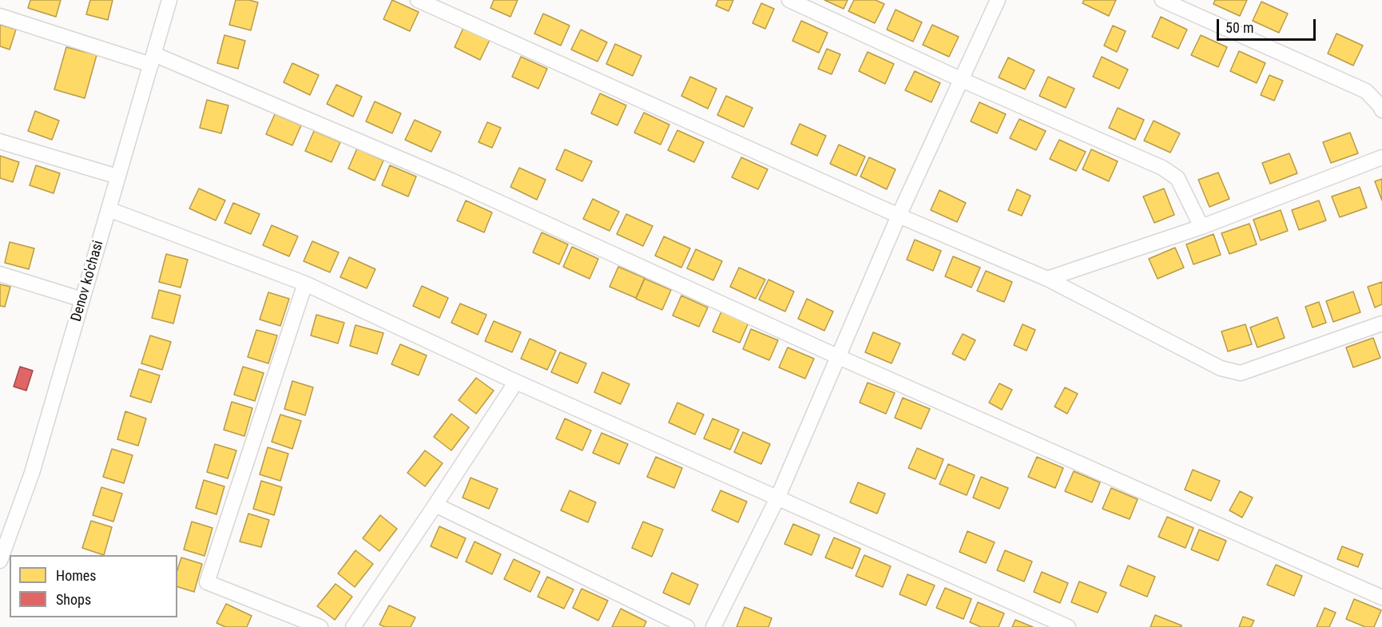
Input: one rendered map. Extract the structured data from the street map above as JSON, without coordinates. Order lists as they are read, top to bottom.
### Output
{
  "streets": {
    "street": ["Denov ko'chasi"]
  },
  "legend": ["Homes", "Shops"],
  "scale_bar": "50 m"
}
